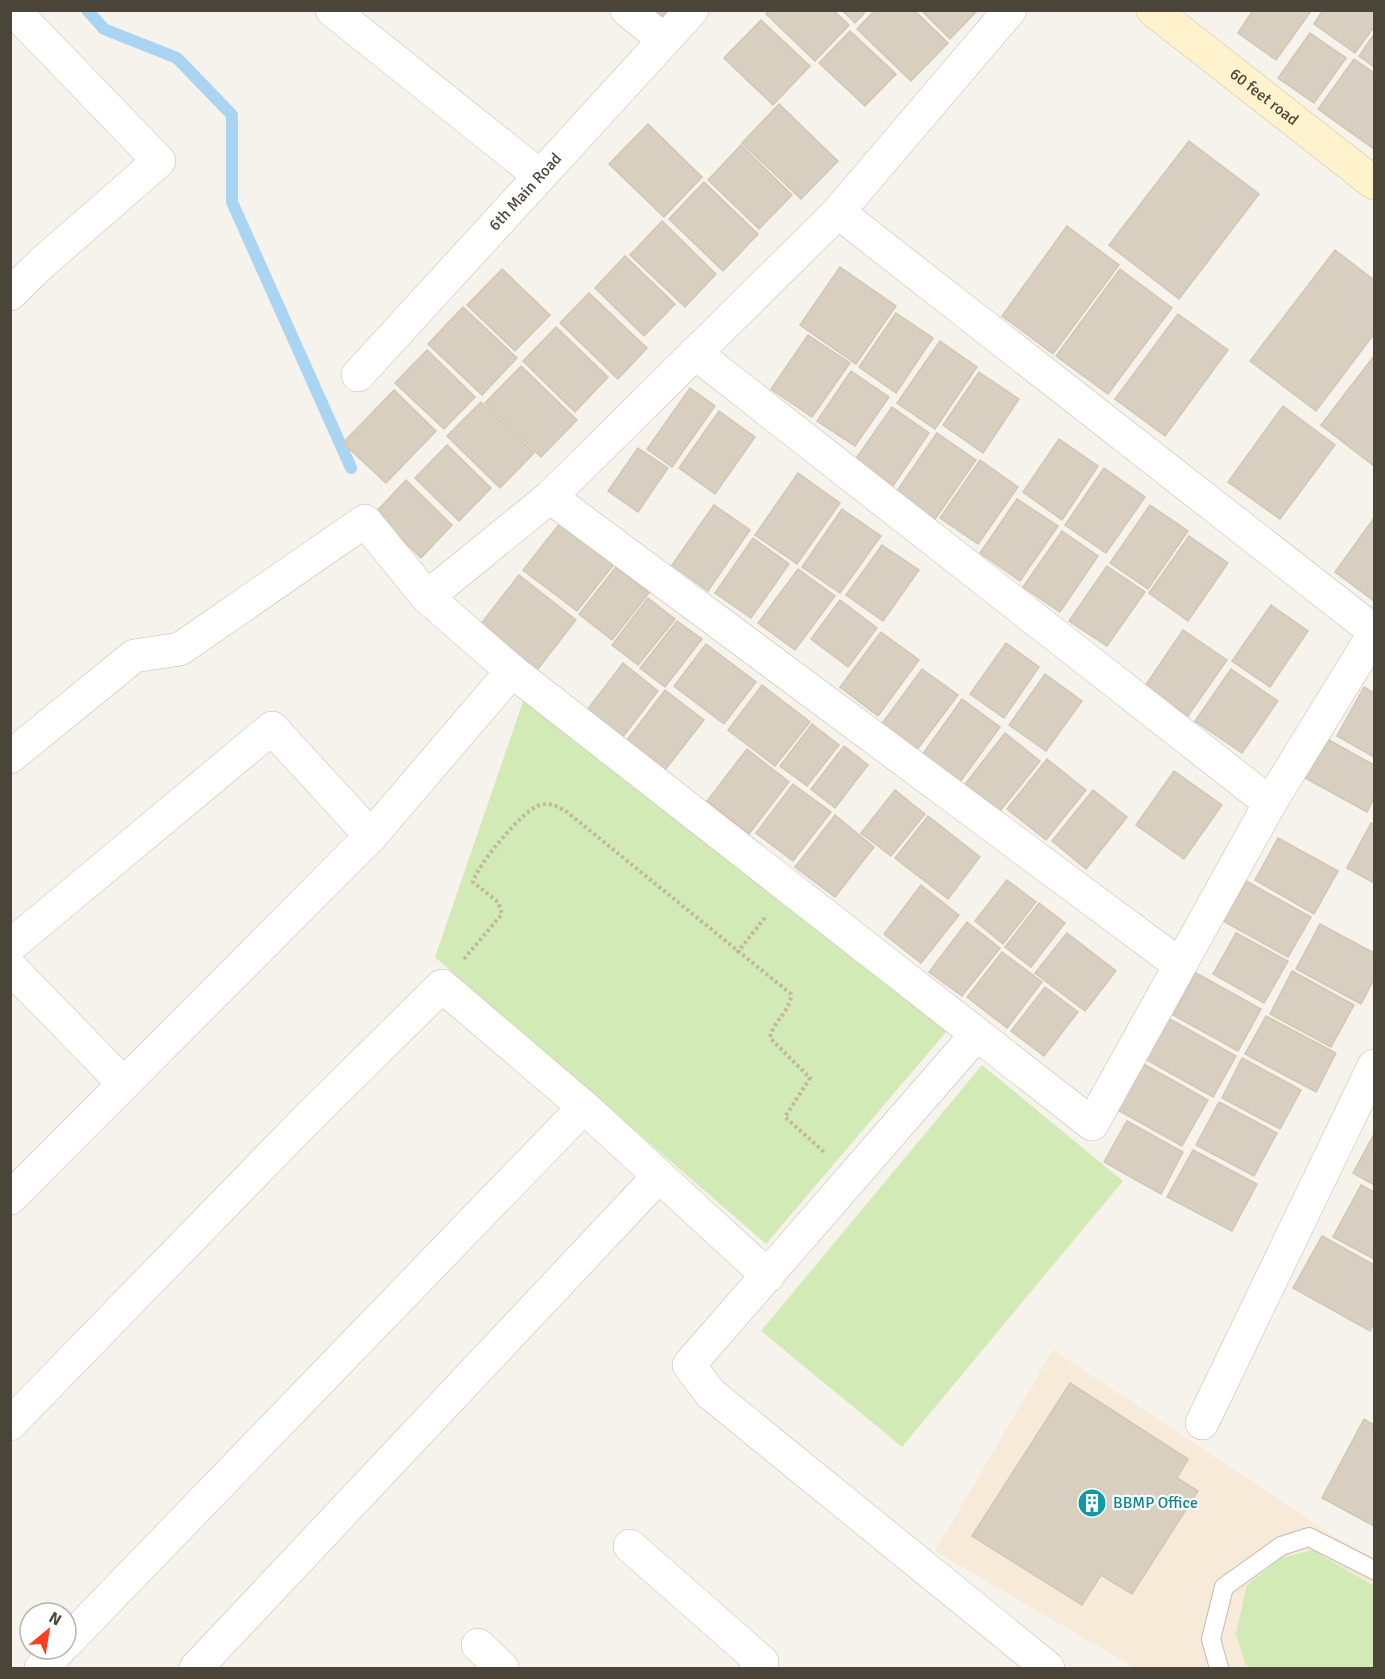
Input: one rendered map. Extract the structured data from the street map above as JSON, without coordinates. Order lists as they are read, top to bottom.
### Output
{
  "streets": {
    "street": ["60 feet road", "6th Main Road"]
  },
  "places": {
    "building": ["BBMP Office"]
  },
  "north": "top right"
}
